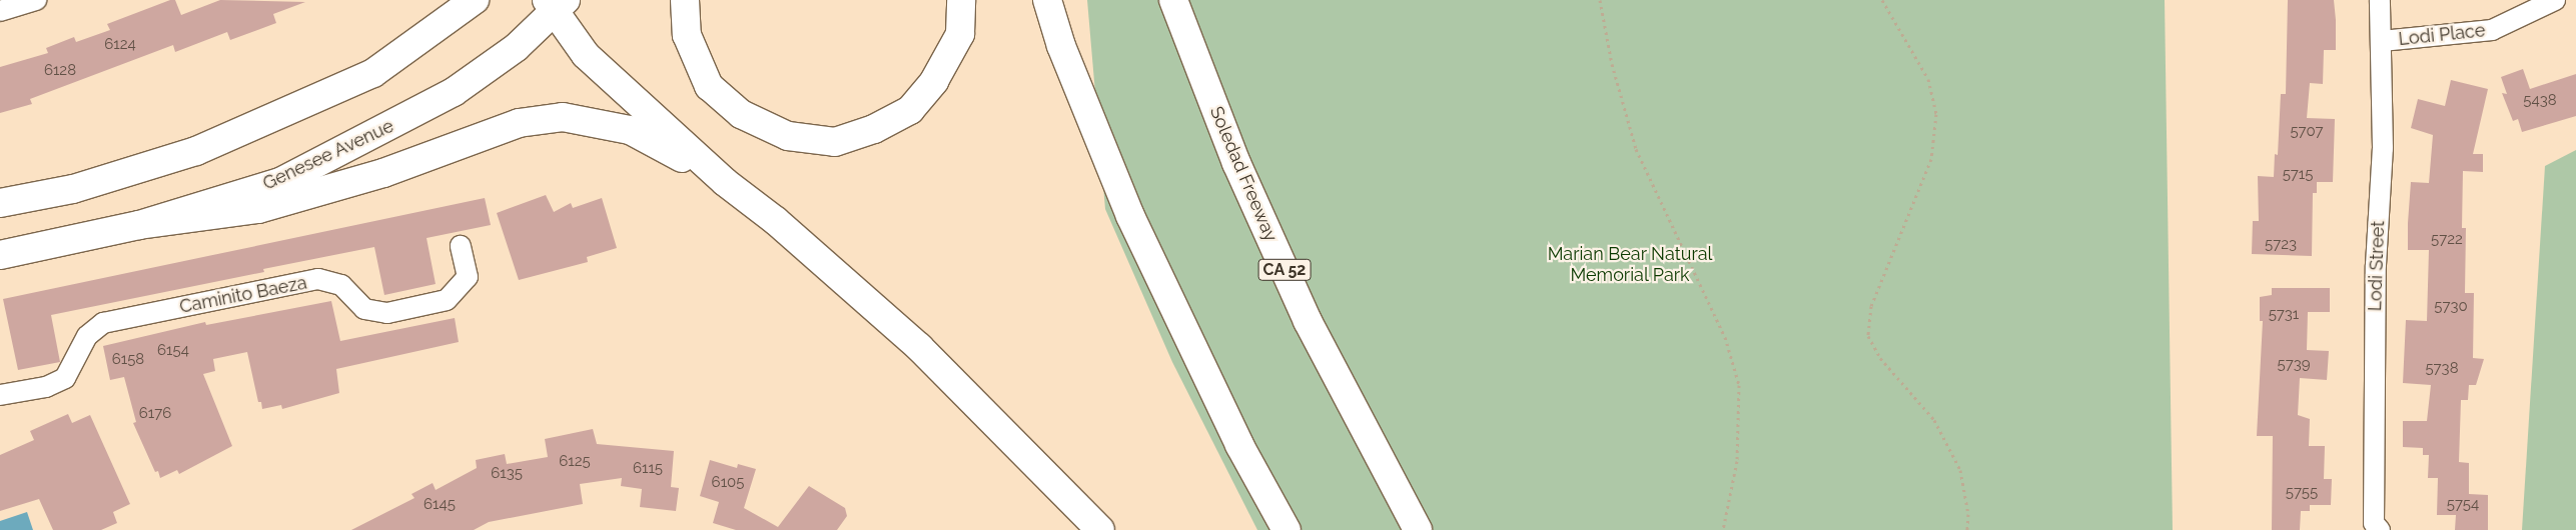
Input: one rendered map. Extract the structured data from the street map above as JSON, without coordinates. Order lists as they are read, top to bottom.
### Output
{
  "streets": {
    "main road": ["Genesee Avenue", "Soledad Freeway", "CA 52"],
    "street": ["Lodi Place", "Lodi Street", "Caminito Baeza"]
  },
  "crossings": [
    ["Lodi Place", "Lodi Street"]
  ],
  "parks": ["Marian Bear Natural Memorial Park"],
  "house_numbers": [
    "6124",
    "6128",
    "5438",
    "5707",
    "5715",
    "5722",
    "5723",
    "5730",
    "5731",
    "6154",
    "6158",
    "5739",
    "5738",
    "6176",
    "6125",
    "6115",
    "6135",
    "6105",
    "5755",
    "6145",
    "5754"
  ]
}
